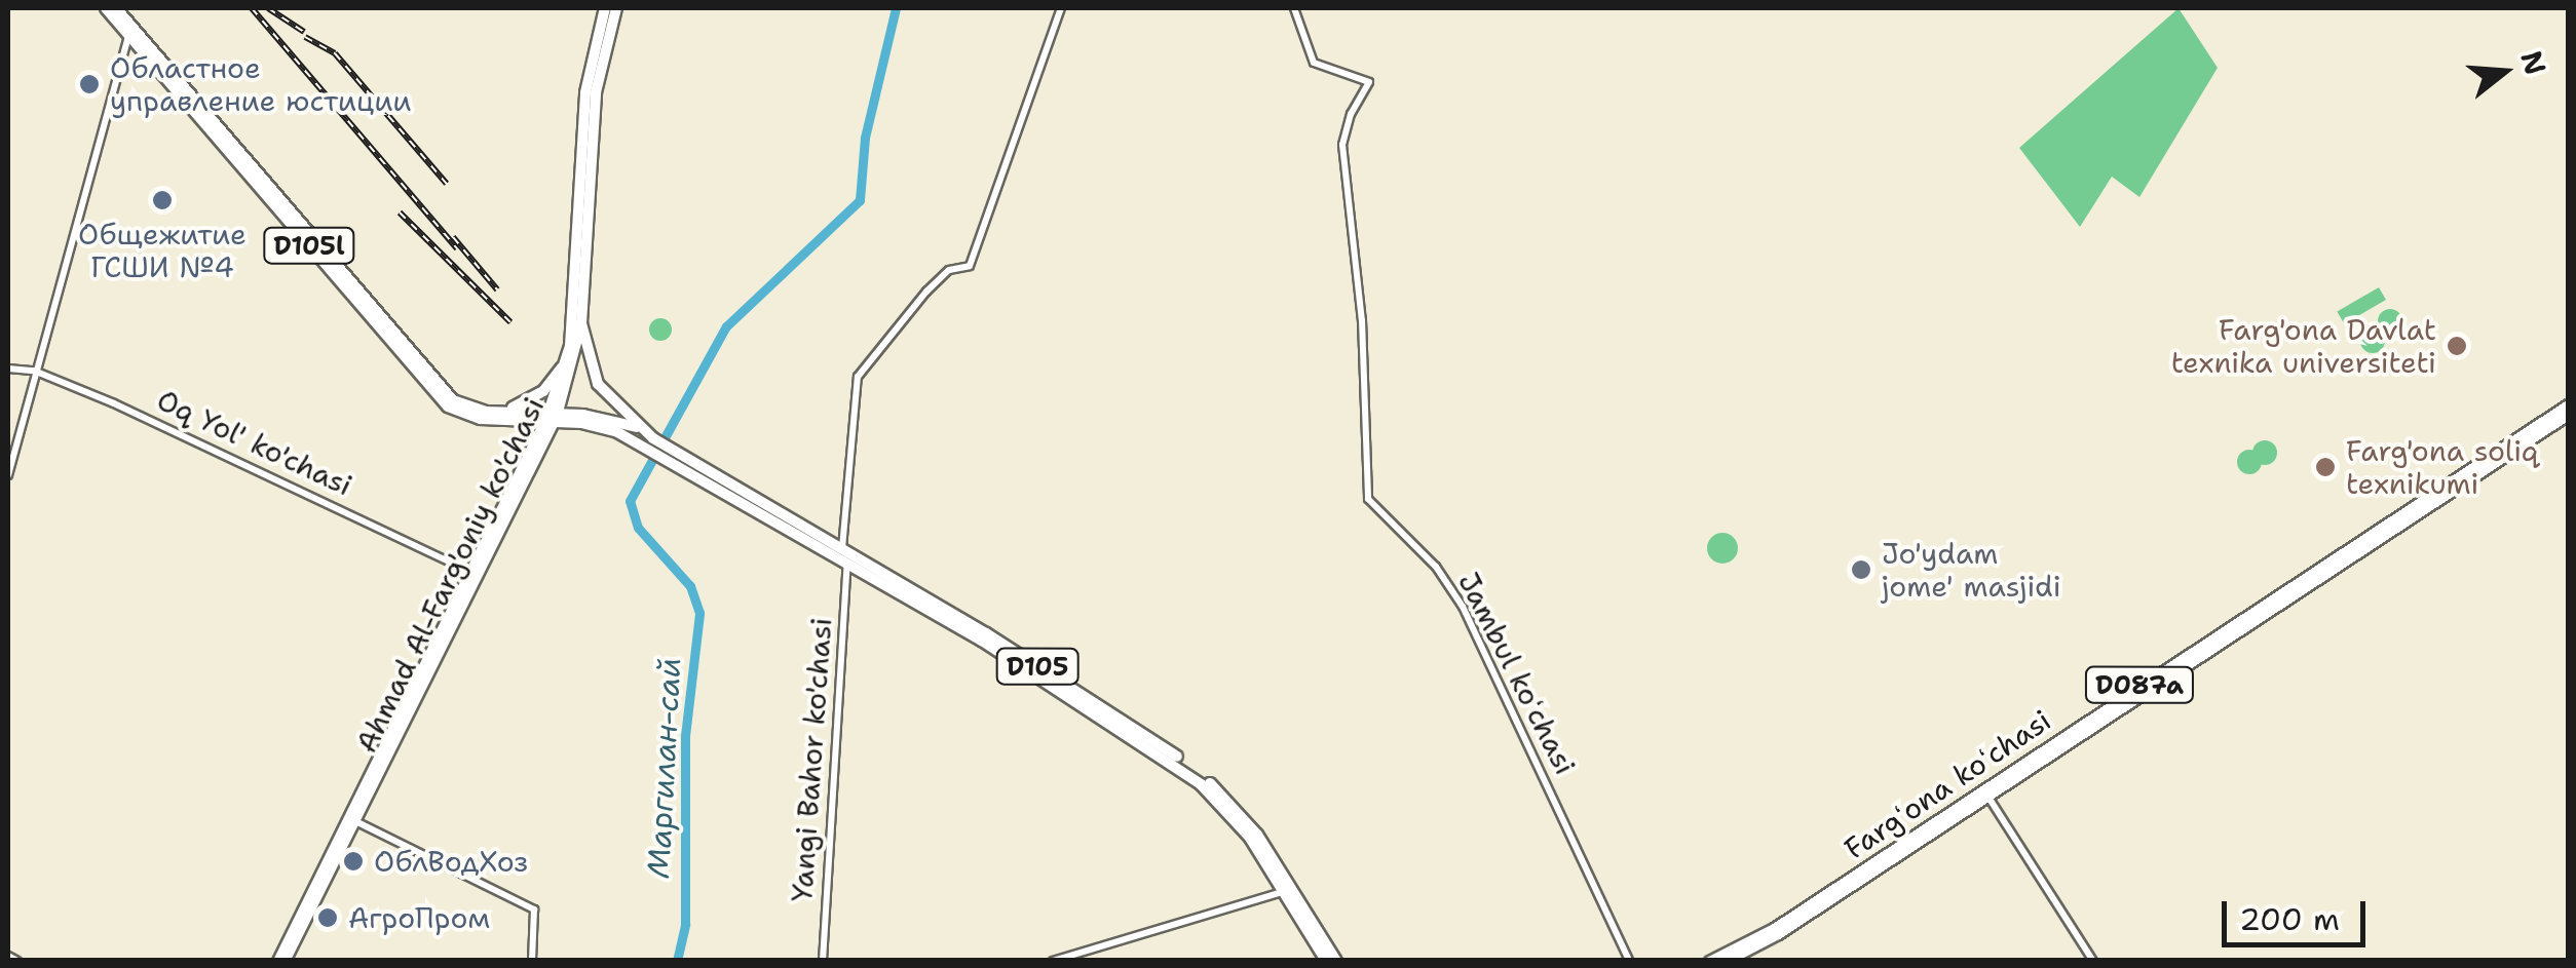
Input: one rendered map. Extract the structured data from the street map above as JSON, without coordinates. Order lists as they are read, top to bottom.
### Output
{
  "streets": {
    "highway": ["D105l", "Ahmad Al-Farg'oniy ko'chasi", "D105"],
    "main road": ["D087a", "Fargʻona koʻchasi"],
    "street": ["Oq Yol' ko'chasi", "Jambul koʻchasi", "Yangi Bahor ko'chasi"]
  },
  "crossings": [
    ["D105l", "Ahmad Al-Farg'oniy ko'chasi"],
    ["D105l", "D105"],
    ["Oq Yol' ko'chasi", "Ahmad Al-Farg'oniy ko'chasi"],
    ["Ahmad Al-Farg'oniy ko'chasi", "D105"],
    ["D105", "Yangi Bahor ko'chasi"]
  ],
  "water": ["Маргилан-сай"],
  "places": [
    "Областное управление юстиции",
    "Общежитие ГСШИ №4",
    "Farg'ona Davlat texnika universiteti",
    "Farg'ona soliq texnikumi",
    "Jo'ydam jome' masjidi",
    "ОблВодХоз",
    "АгроПром"
  ],
  "scale_bar": "200 m",
  "north": "right"
}
